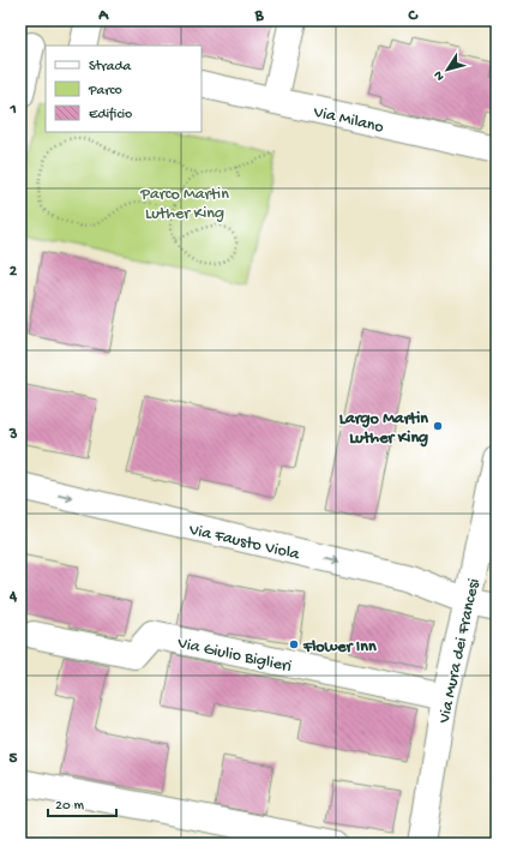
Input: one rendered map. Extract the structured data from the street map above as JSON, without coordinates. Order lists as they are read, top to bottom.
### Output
{
  "streets": {
    "street": [
      "Via Milano",
      "Via Fausto Viola",
      "Via Mura dei Francesi",
      "Via Giulio Biglieri"
    ]
  },
  "crossings": [
    ["Via Fausto Viola", "Via Mura dei Francesi"],
    ["Via Mura dei Francesi", "Via Giulio Biglieri"]
  ],
  "one_way": ["Via Fausto Viola"],
  "parks": ["Parco Martin Luther King"],
  "places": ["Largo Martin Luther King", "Flower Inn"],
  "legend": ["Strada", "Parco", "Edificio"],
  "scale_bar": "20 m",
  "north": "bottom left",
  "grid": {
    "columns": ["A", "B", "C"],
    "rows": [
      "1",
      "2",
      "3",
      "4",
      "5"
    ]
  }
}
